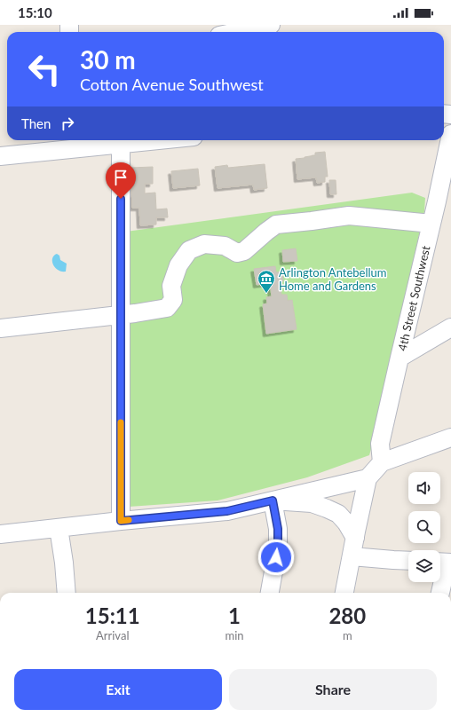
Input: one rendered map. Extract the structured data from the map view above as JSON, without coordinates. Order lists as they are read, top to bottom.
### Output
{
  "streets": {
    "street": ["4th Street Southwest"]
  },
  "places": {
    "museum": ["Arlington Antebellum Home and Gardens"]
  },
  "page": {
    "status": "15:10",
    "turn": ["30 m", "Cotton Avenue Southwest"],
    "then": "Then",
    "eta": [
      "15:11",
      "Arrival",
      "1",
      "min",
      "280",
      "m"
    ],
    "buttons": ["Exit", "Share"]
  }
}
